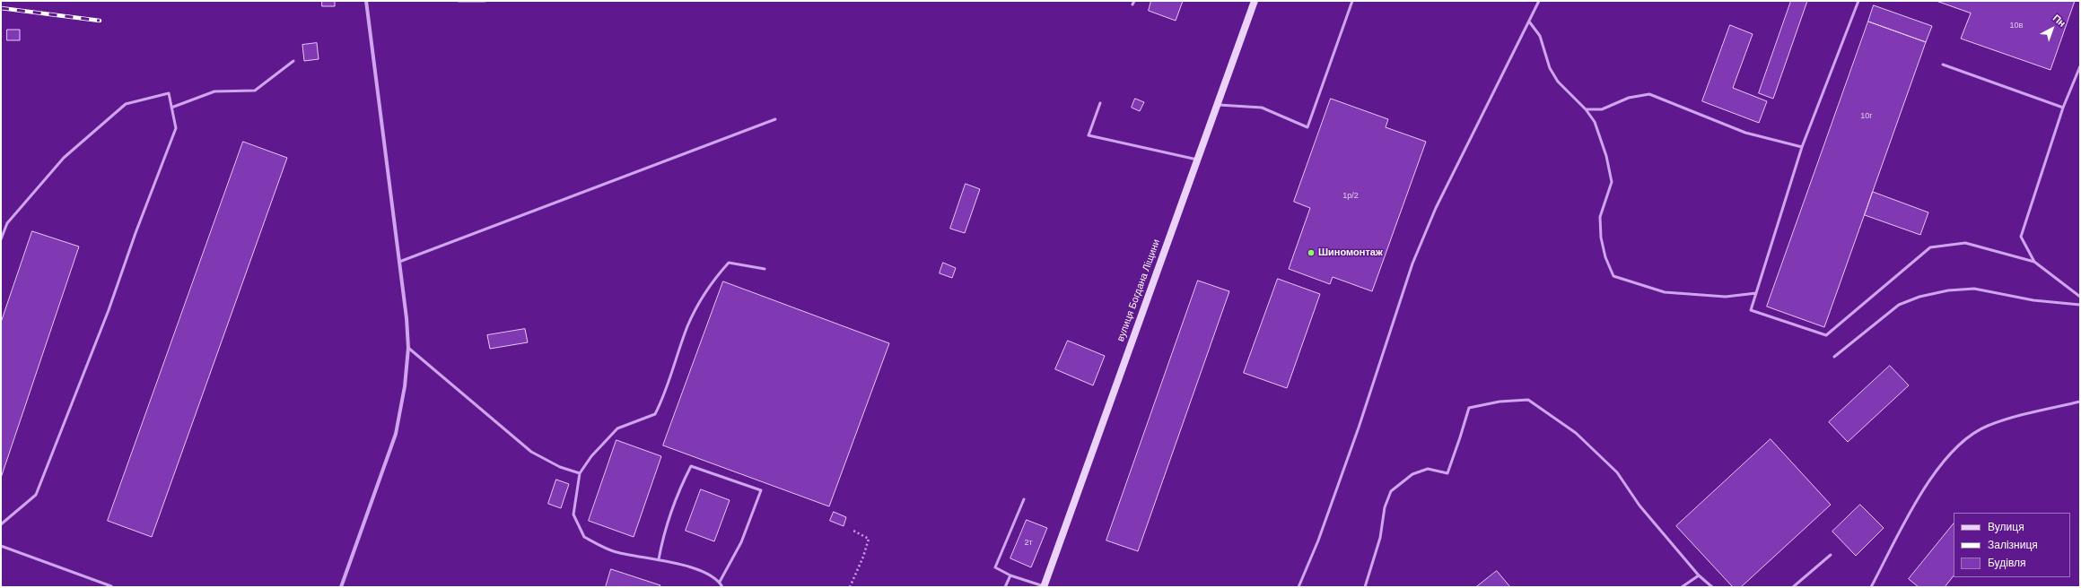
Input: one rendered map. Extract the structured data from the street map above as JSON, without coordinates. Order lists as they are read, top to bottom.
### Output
{
  "streets": {
    "main road": ["вулиця Богдана Ліщини"]
  },
  "places": ["Шиномонтаж"],
  "house_numbers": [
    "10в",
    "10г",
    "1р/2",
    "2т"
  ],
  "legend": ["Вулиця", "Залізниця", "Будівля"],
  "north": "top right"
}
